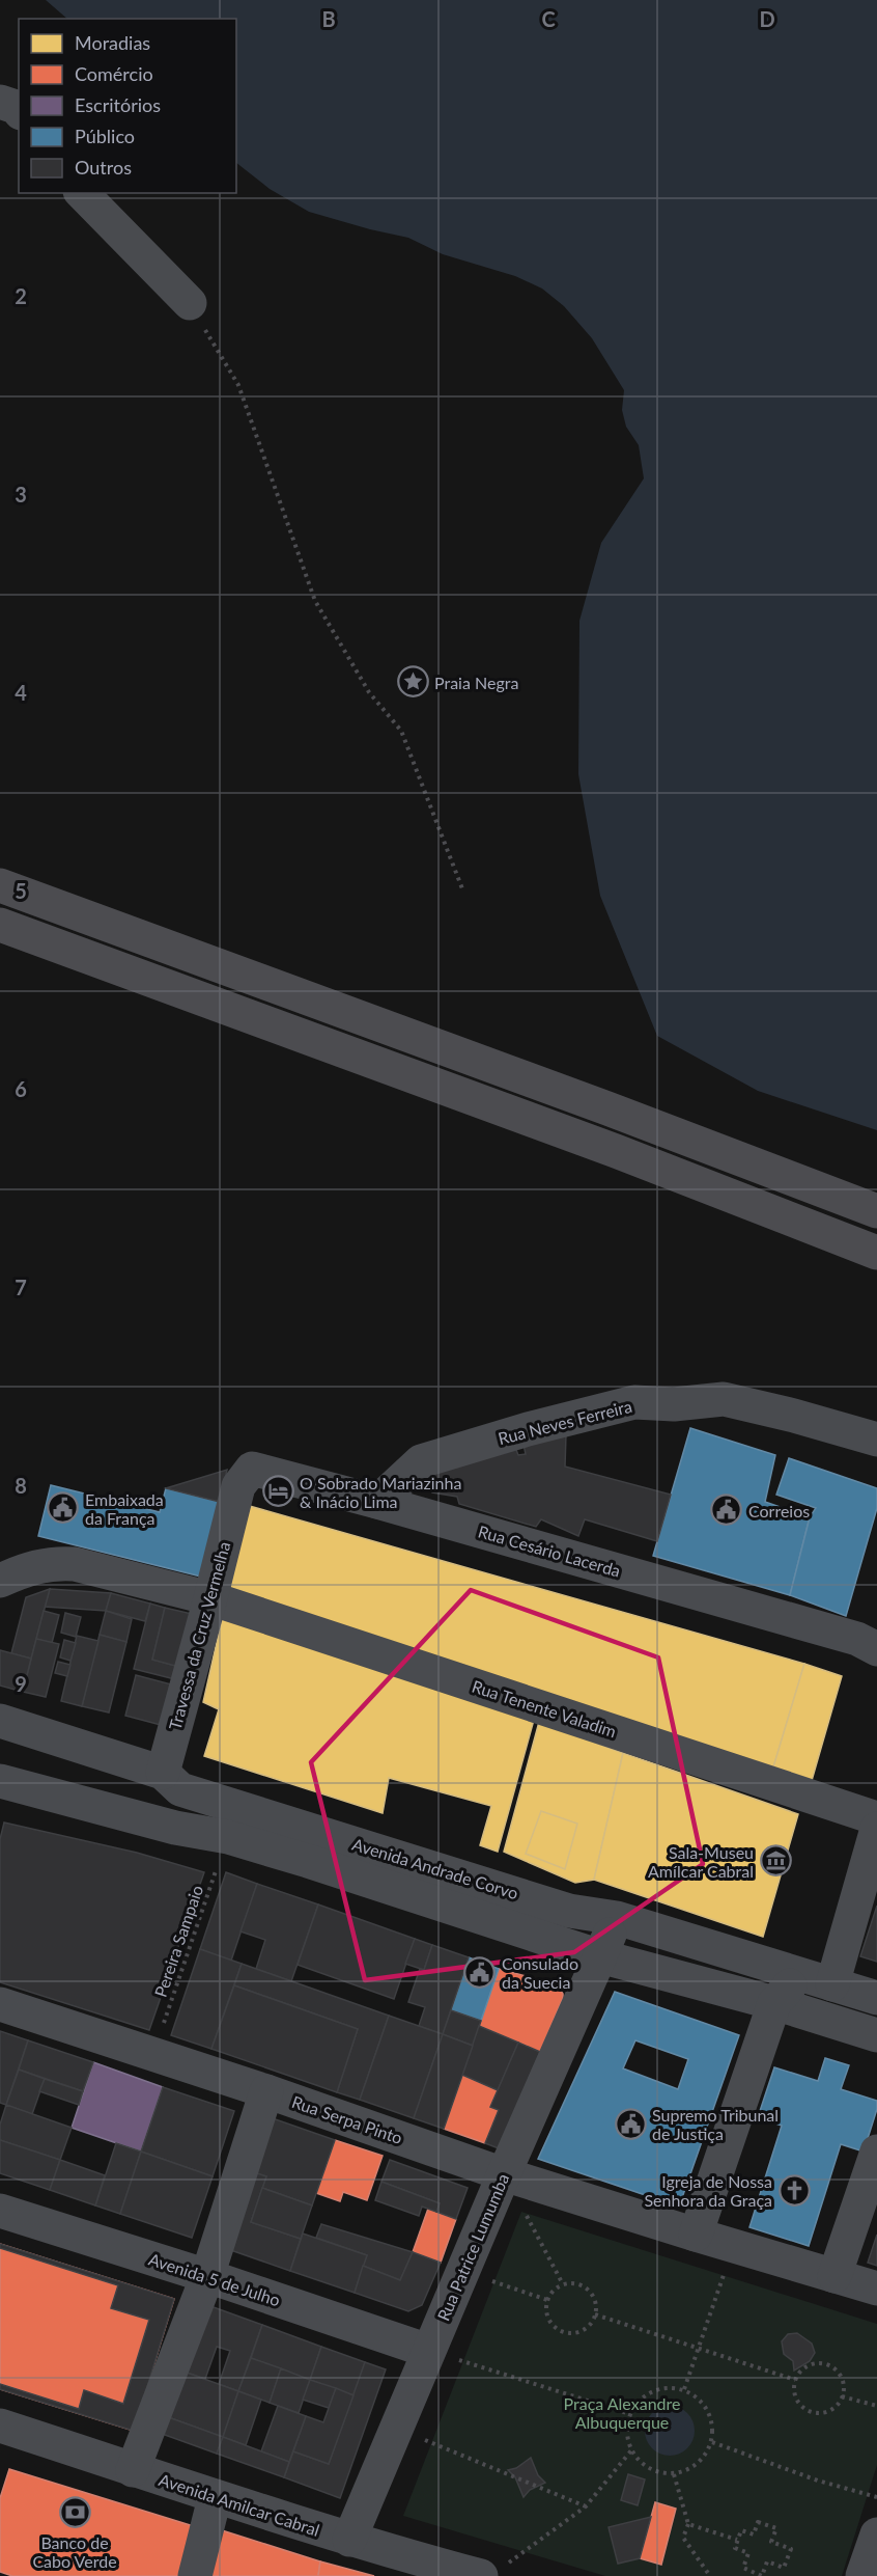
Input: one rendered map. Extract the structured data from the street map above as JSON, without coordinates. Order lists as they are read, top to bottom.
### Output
{
  "streets": {
    "street": [
      "Rua Neves Ferreira",
      "Rua Cesário Lacerda",
      "Travessa da Cruz Vermelha",
      "Rua Tenente Valadim",
      "Avenida Andrade Corvo",
      "Rua Serpa Pinto",
      "Rua Patrice Lumumba",
      "Avenida 5 de Julho",
      "Avenida Amilcar Cabral"
    ],
    "path": ["Pereira Sampaio"]
  },
  "crossings": [
    ["Rua Neves Ferreira", "Rua Cesário Lacerda"],
    ["Rua Cesário Lacerda", "Travessa da Cruz Vermelha"],
    ["Travessa da Cruz Vermelha", "Rua Tenente Valadim"],
    ["Travessa da Cruz Vermelha", "Avenida Andrade Corvo"],
    ["Avenida Andrade Corvo", "Pereira Sampaio"],
    ["Avenida Andrade Corvo", "Rua Patrice Lumumba"],
    ["Pereira Sampaio", "Rua Serpa Pinto"],
    ["Rua Serpa Pinto", "Rua Patrice Lumumba"],
    ["Rua Patrice Lumumba", "Avenida 5 de Julho"],
    ["Rua Patrice Lumumba", "Avenida Amilcar Cabral"]
  ],
  "parks": ["Praça Alexandre Albuquerque"],
  "places": {
    "place": ["Praia Negra"],
    "hotel": ["O Sobrado Mariazinha & Inácio Lima"],
    "public building": [
      "Embaixada da França",
      "Correios",
      "Consulado da Suecia",
      "Supremo Tribunal de Justiça"
    ],
    "museum": ["Sala-Museu Amílcar Cabral"],
    "church": ["Igreja de Nossa Senhora da Graça"],
    "bank": ["Banco de Cabo Verde"]
  },
  "legend": [
    "Moradias",
    "Comércio",
    "Escritórios",
    "Público",
    "Outros"
  ],
  "grid": {
    "columns": ["B", "C", "D"],
    "rows": [
      "2",
      "3",
      "4",
      "5",
      "6",
      "7",
      "8",
      "9"
    ]
  }
}
